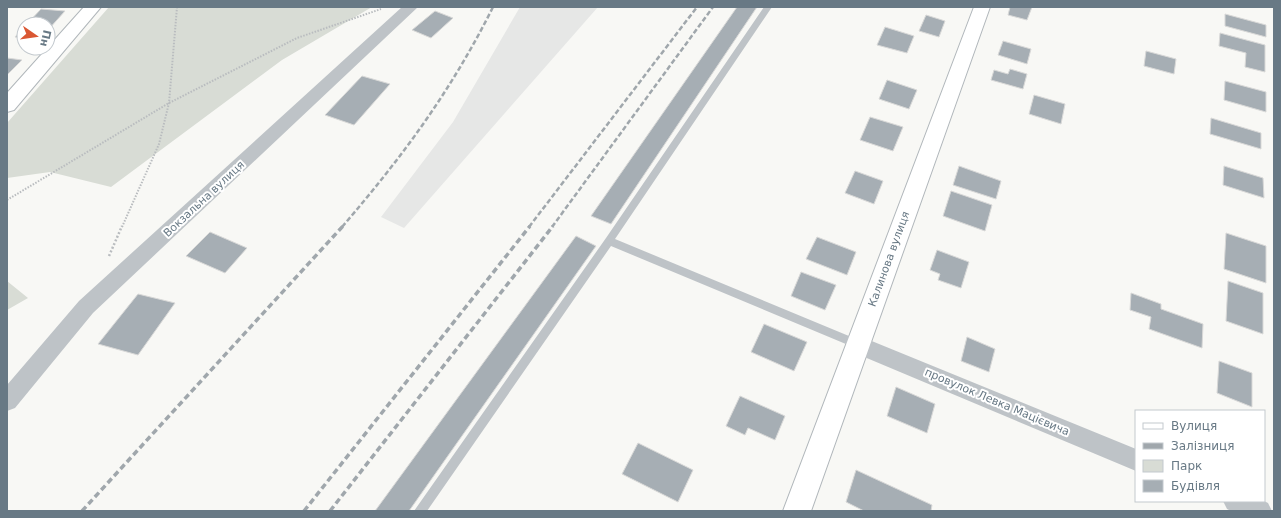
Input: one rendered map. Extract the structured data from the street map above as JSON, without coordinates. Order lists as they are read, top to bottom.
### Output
{
  "streets": {
    "street": ["Вокзальна вулиця", "Калинова вулиця", "провулок Левка Мацієвича"]
  },
  "crossings": [
    ["Калинова вулиця", "провулок Левка Мацієвича"]
  ],
  "legend": [
    "Вулиця",
    "Залізниця",
    "Парк",
    "Будівля"
  ],
  "north": "right"
}
